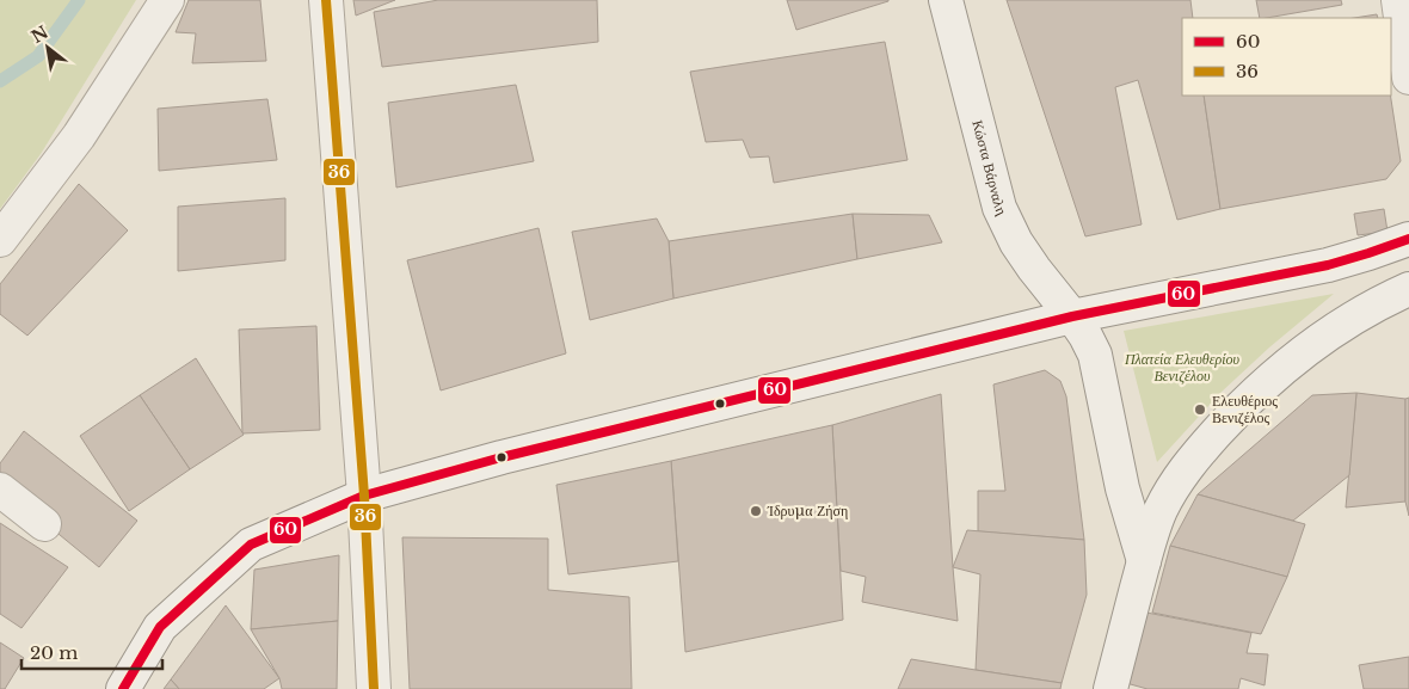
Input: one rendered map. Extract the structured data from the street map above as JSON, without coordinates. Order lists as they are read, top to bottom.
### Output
{
  "streets": {
    "main road": ["Κώστα Βάρναλη"]
  },
  "parks": ["Πλατεία Ελευθερίου Βενιζέλου"],
  "places": ["Ελευθέριος Βενιζέλος", "Ίδρυμα Ζήση"],
  "lines": ["transit line 36", "transit line 60"],
  "legend": ["60", "36"],
  "scale_bar": "20 m",
  "north": "top left"
}
